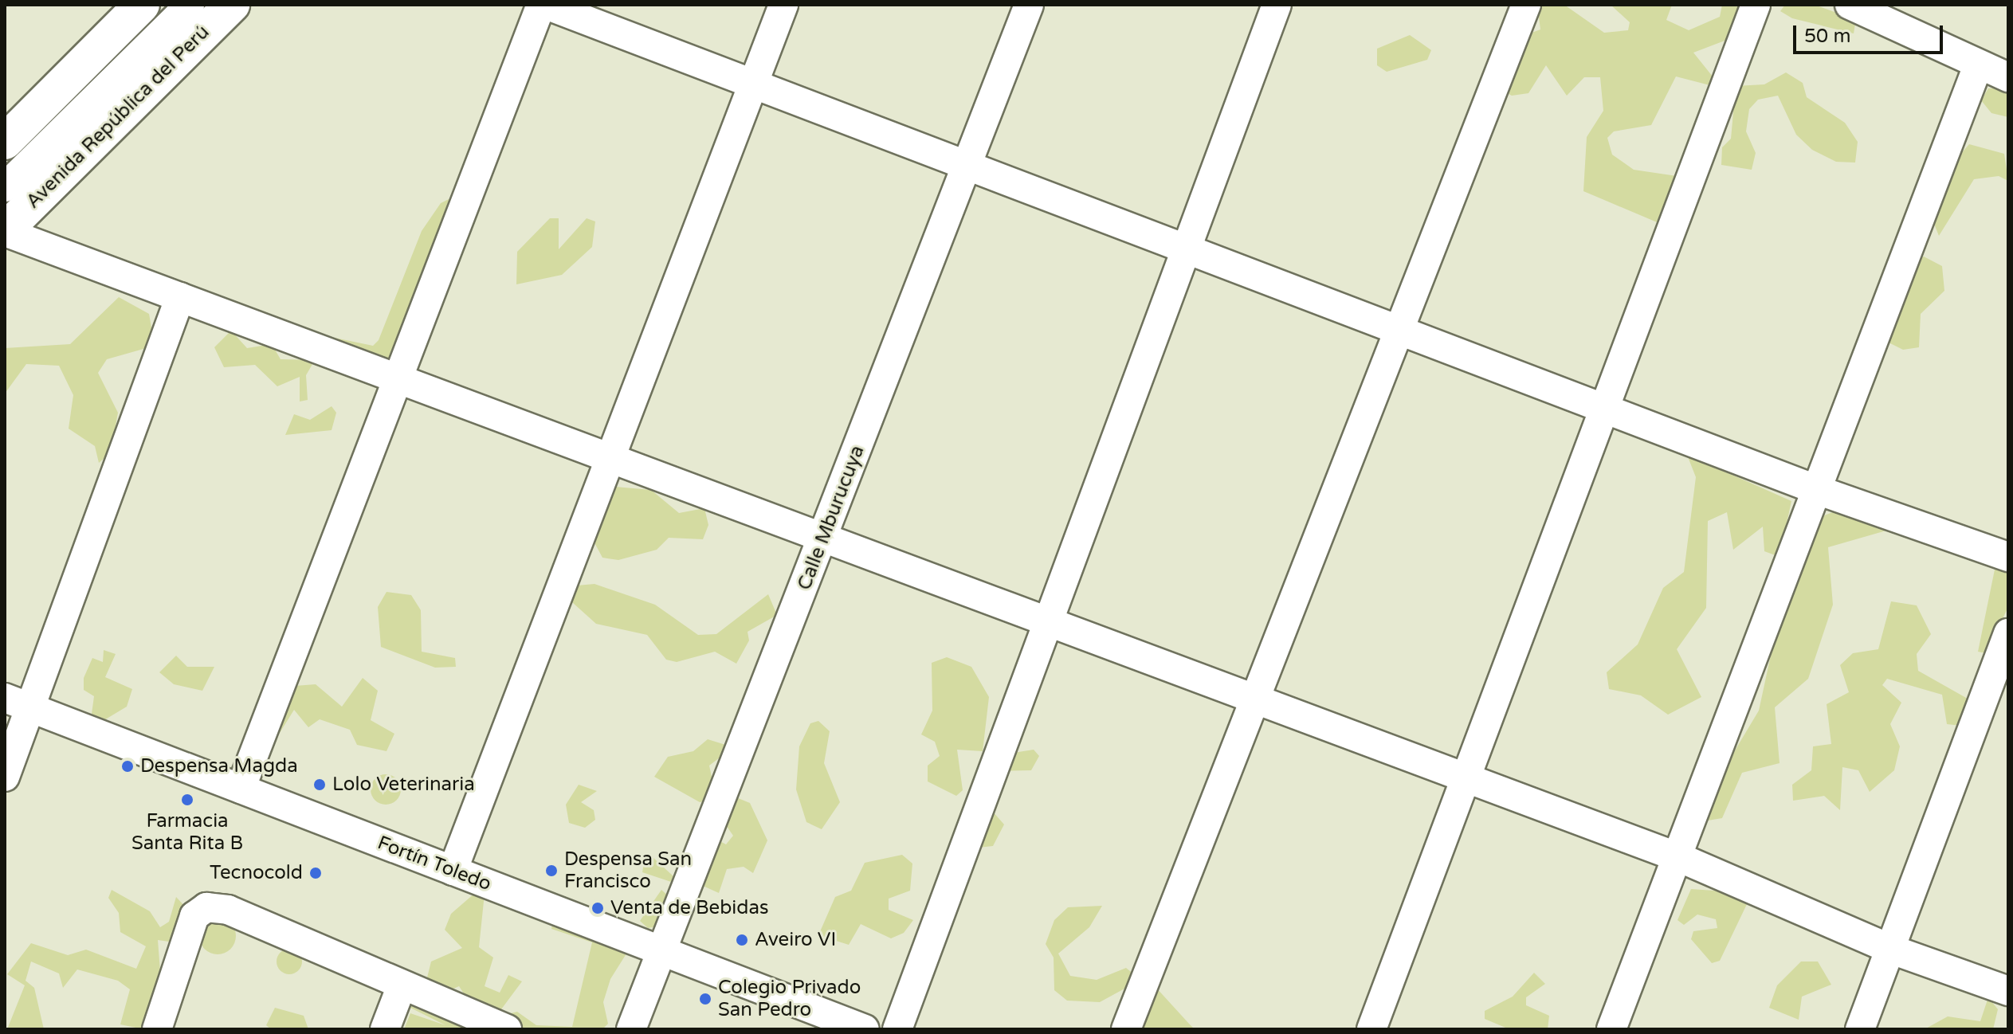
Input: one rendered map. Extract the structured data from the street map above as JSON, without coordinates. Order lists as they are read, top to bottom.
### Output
{
  "streets": {
    "highway": ["Avenida República del Perú"],
    "street": ["Calle Mburucuya", "Fortín Toledo"]
  },
  "crossings": [
    ["Calle Mburucuya", "Fortín Toledo"]
  ],
  "places": [
    "Despensa Magda",
    "Lolo Veterinaria",
    "Farmacia Santa Rita B",
    "Despensa San Francisco",
    "Tecnocold",
    "Venta de Bebidas",
    "Aveiro VI",
    "Colegio Privado San Pedro"
  ],
  "scale_bar": "50 m"
}
